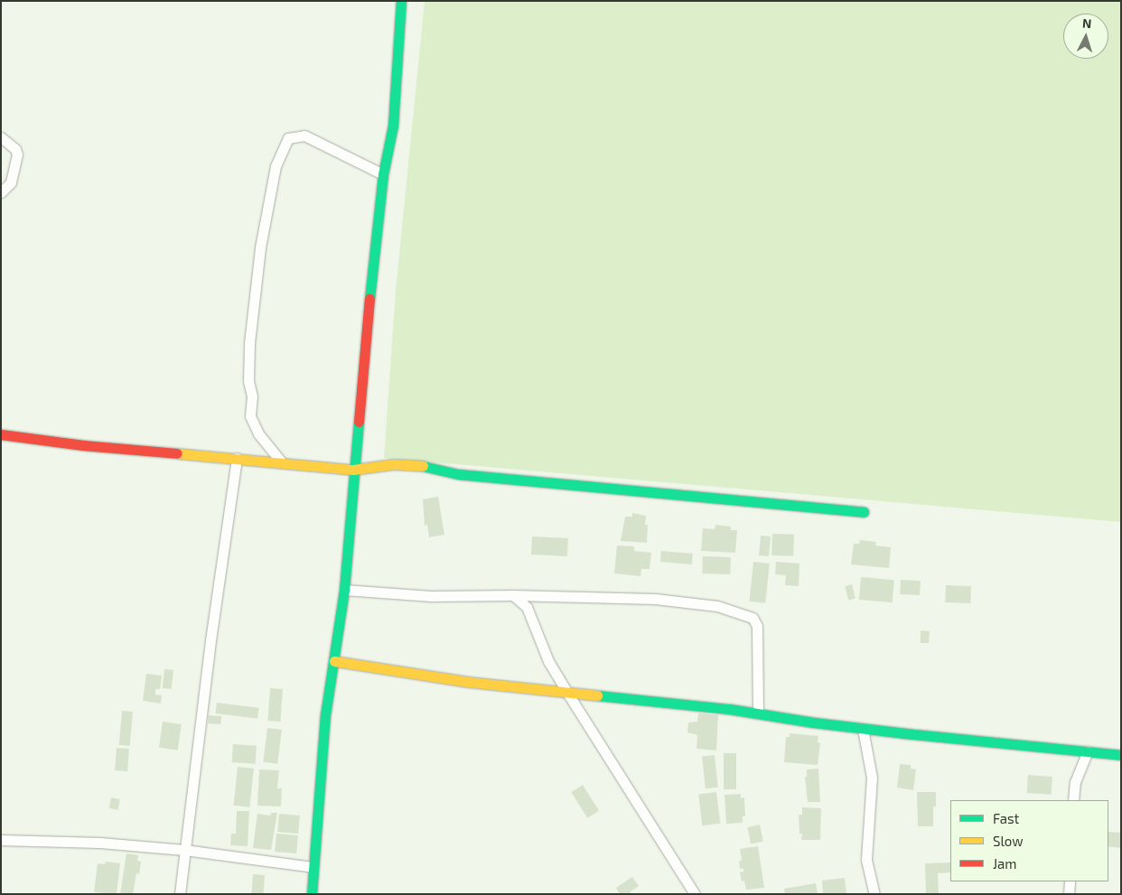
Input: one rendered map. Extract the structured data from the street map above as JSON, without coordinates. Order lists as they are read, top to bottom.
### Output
{
  "legend": ["Fast", "Slow", "Jam"],
  "north": "top"
}
